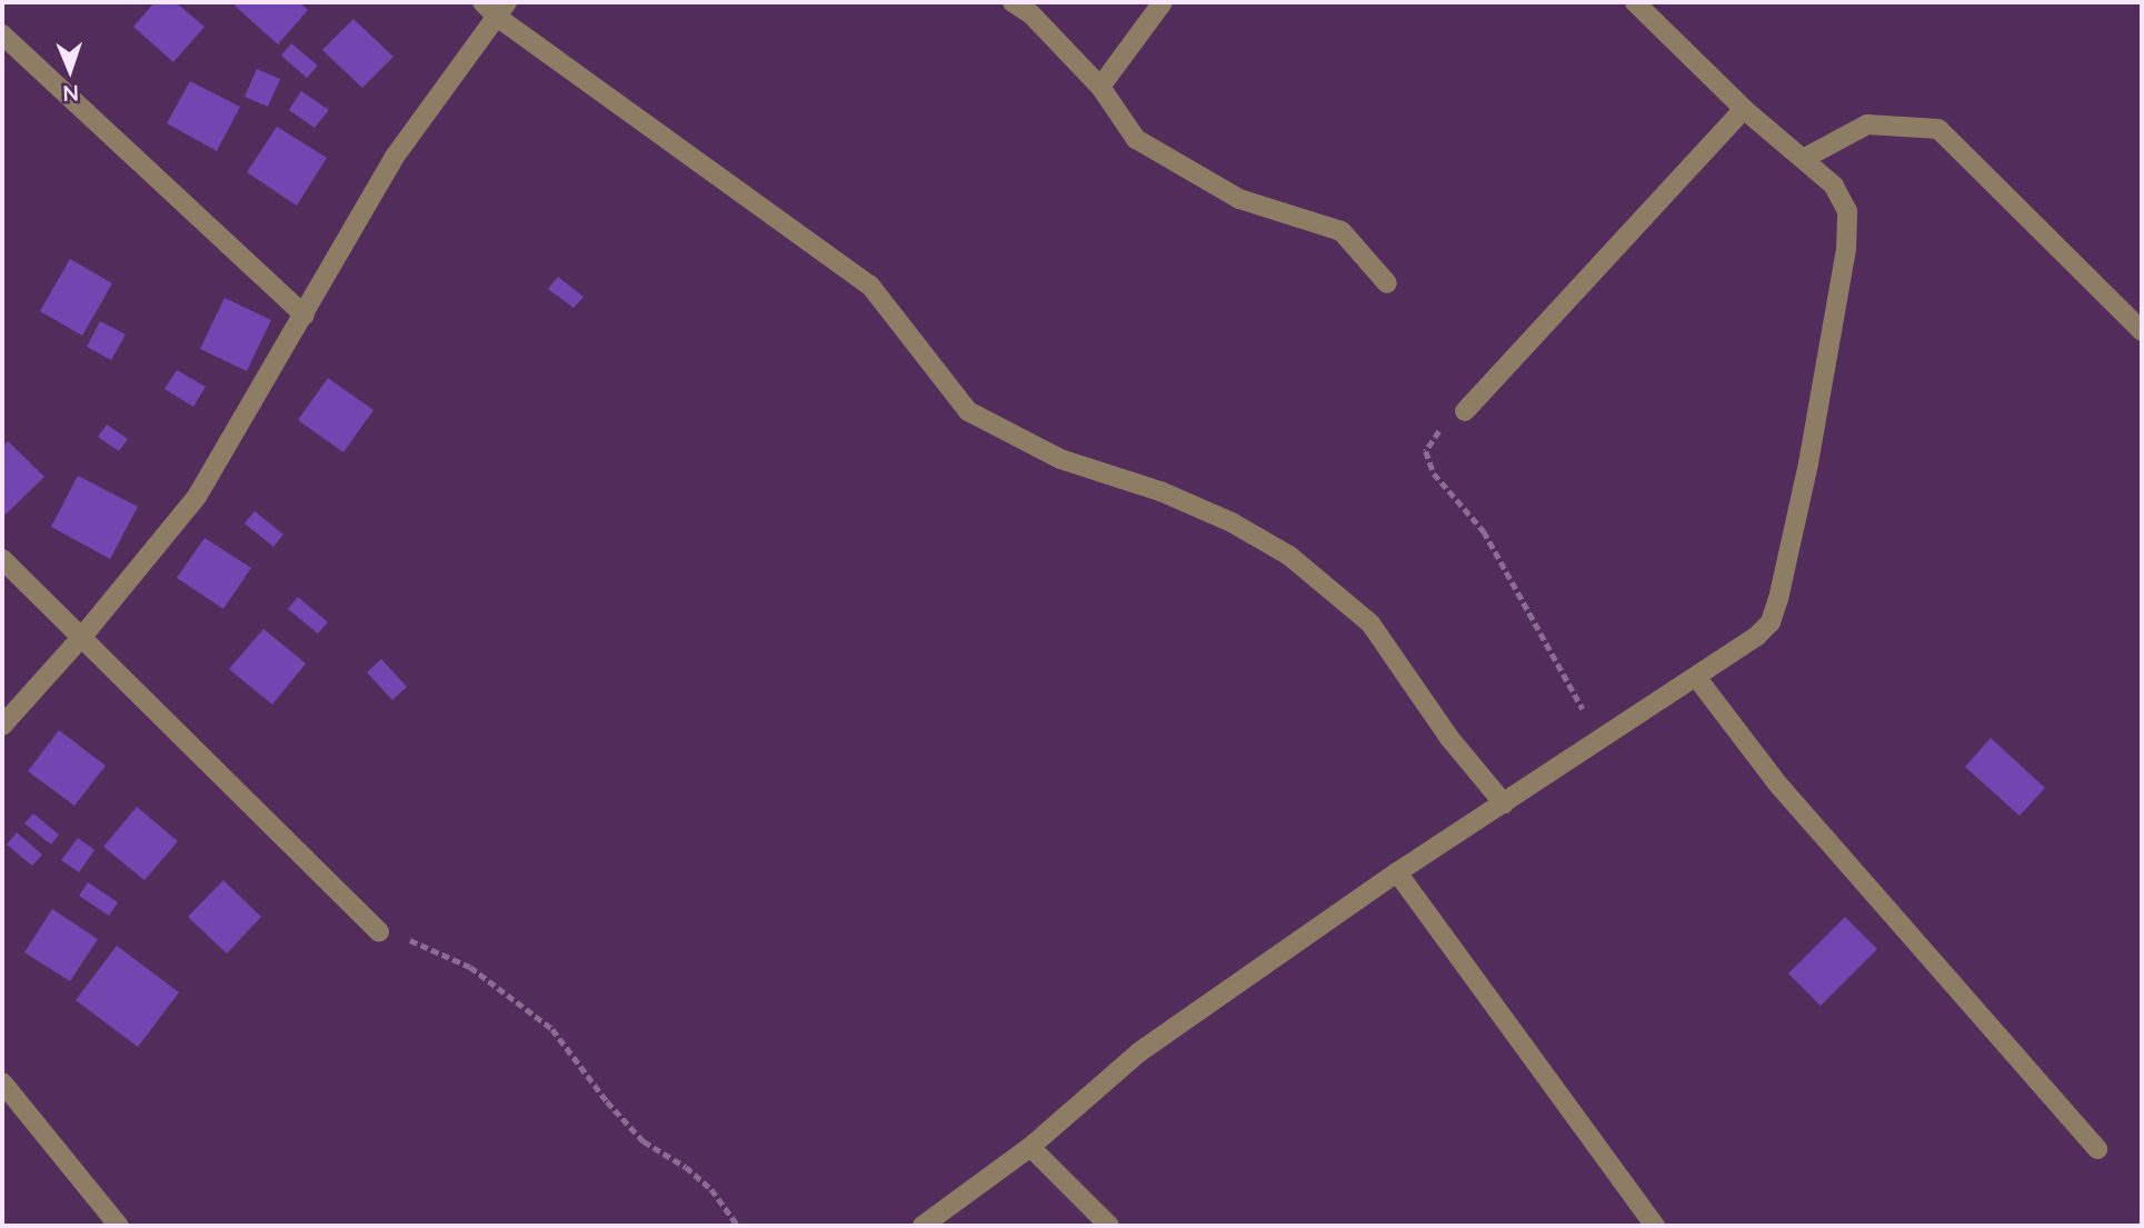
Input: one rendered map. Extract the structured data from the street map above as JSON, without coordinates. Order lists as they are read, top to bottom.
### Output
{
  "north": "bottom"
}
